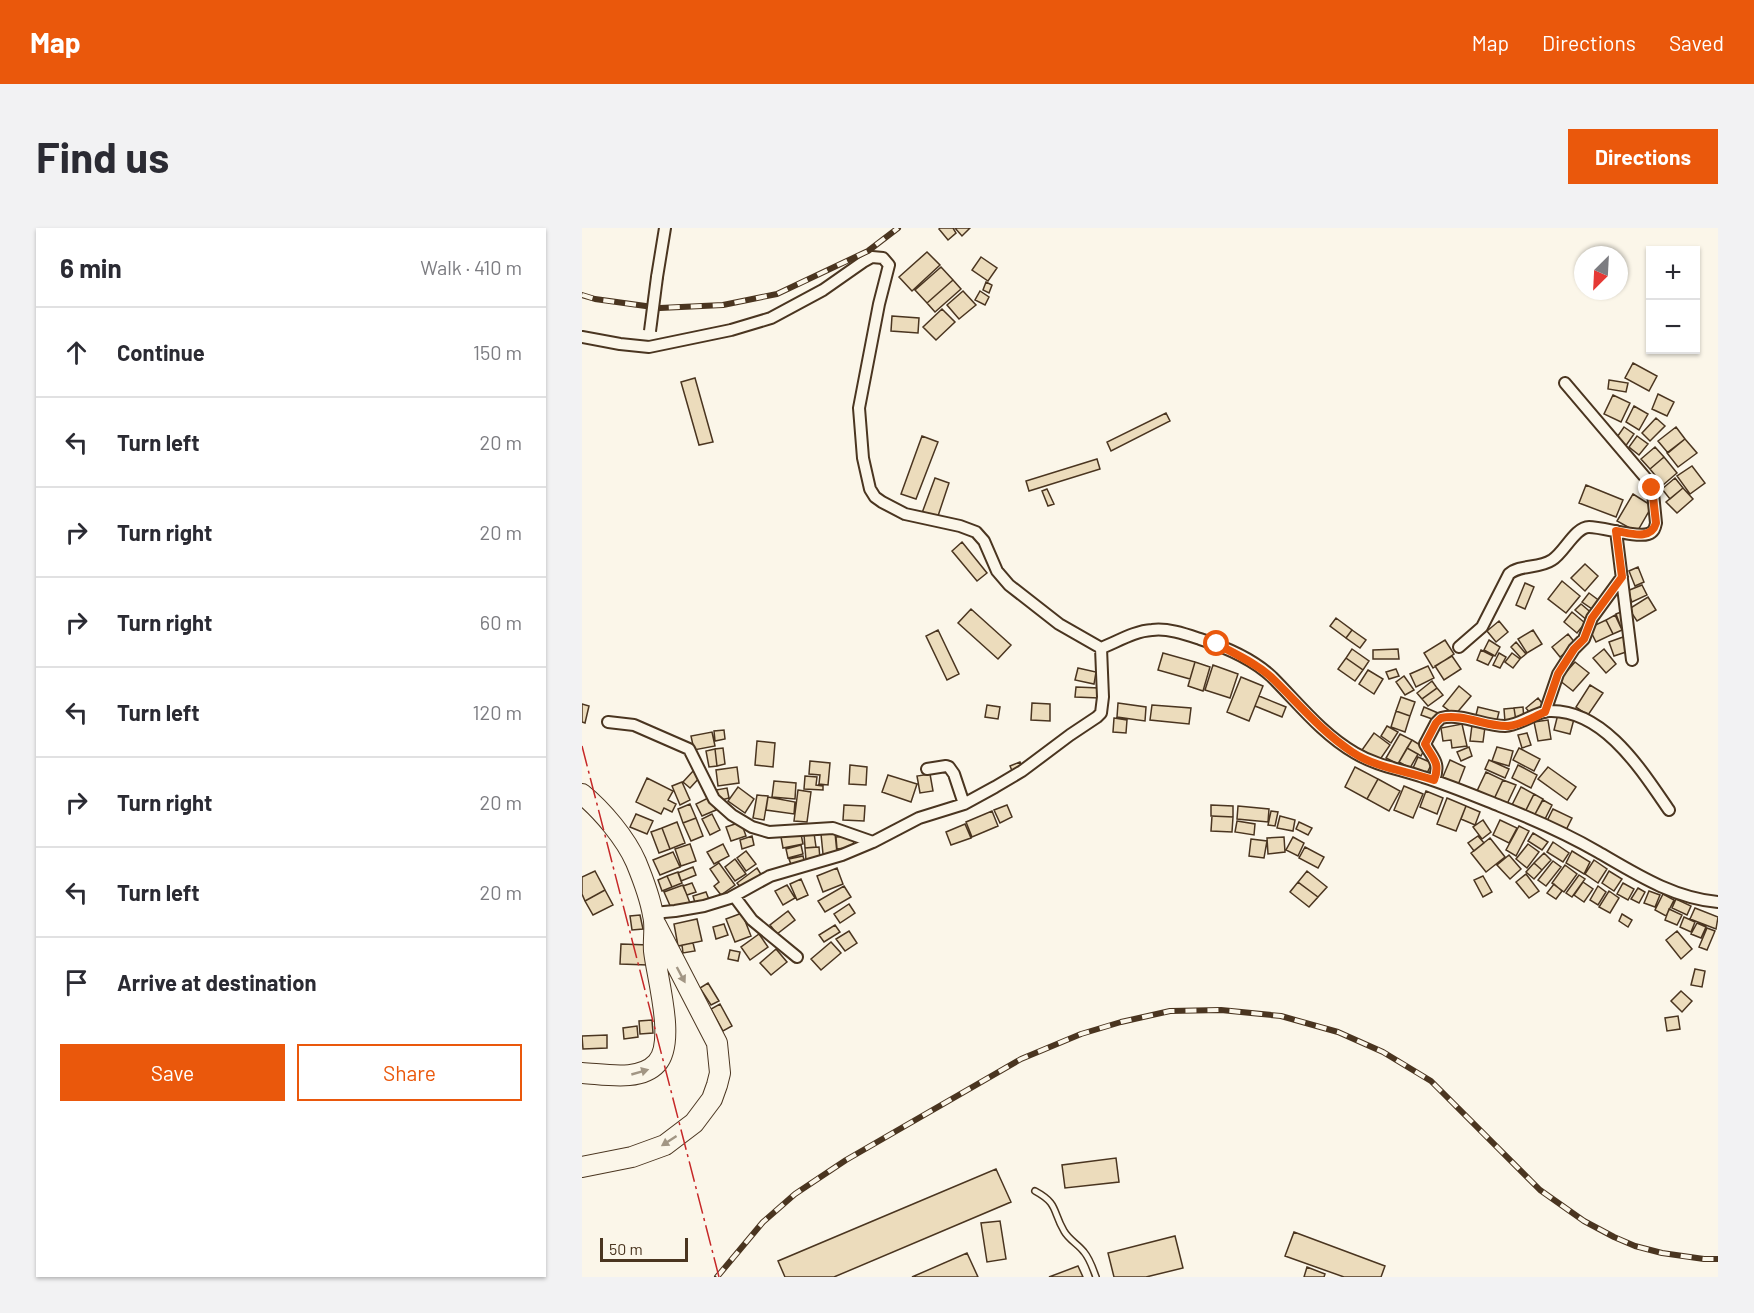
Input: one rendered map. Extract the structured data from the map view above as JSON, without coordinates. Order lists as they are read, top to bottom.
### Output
{
  "scale_bar": "50 m",
  "north": "bottom left",
  "page": {
    "header": "Map",
    "nav": ["Map", "Directions", "Saved"],
    "buttons": [
      "Directions",
      ["Save", "Share"]
    ],
    "title": "Find us",
    "heading": ["6 min", "Walk · 410 m"],
    "map_buttons": ["+", "−"],
    "list": [
      ["Continue", "150 m"],
      ["Turn left", "20 m"],
      ["Turn right", "20 m"],
      ["Turn right", "60 m"],
      ["Turn left", "120 m"],
      ["Turn right", "20 m"],
      ["Turn left", "20 m"],
      "Arrive at destination"
    ],
    "scale": "50 m"
  }
}
